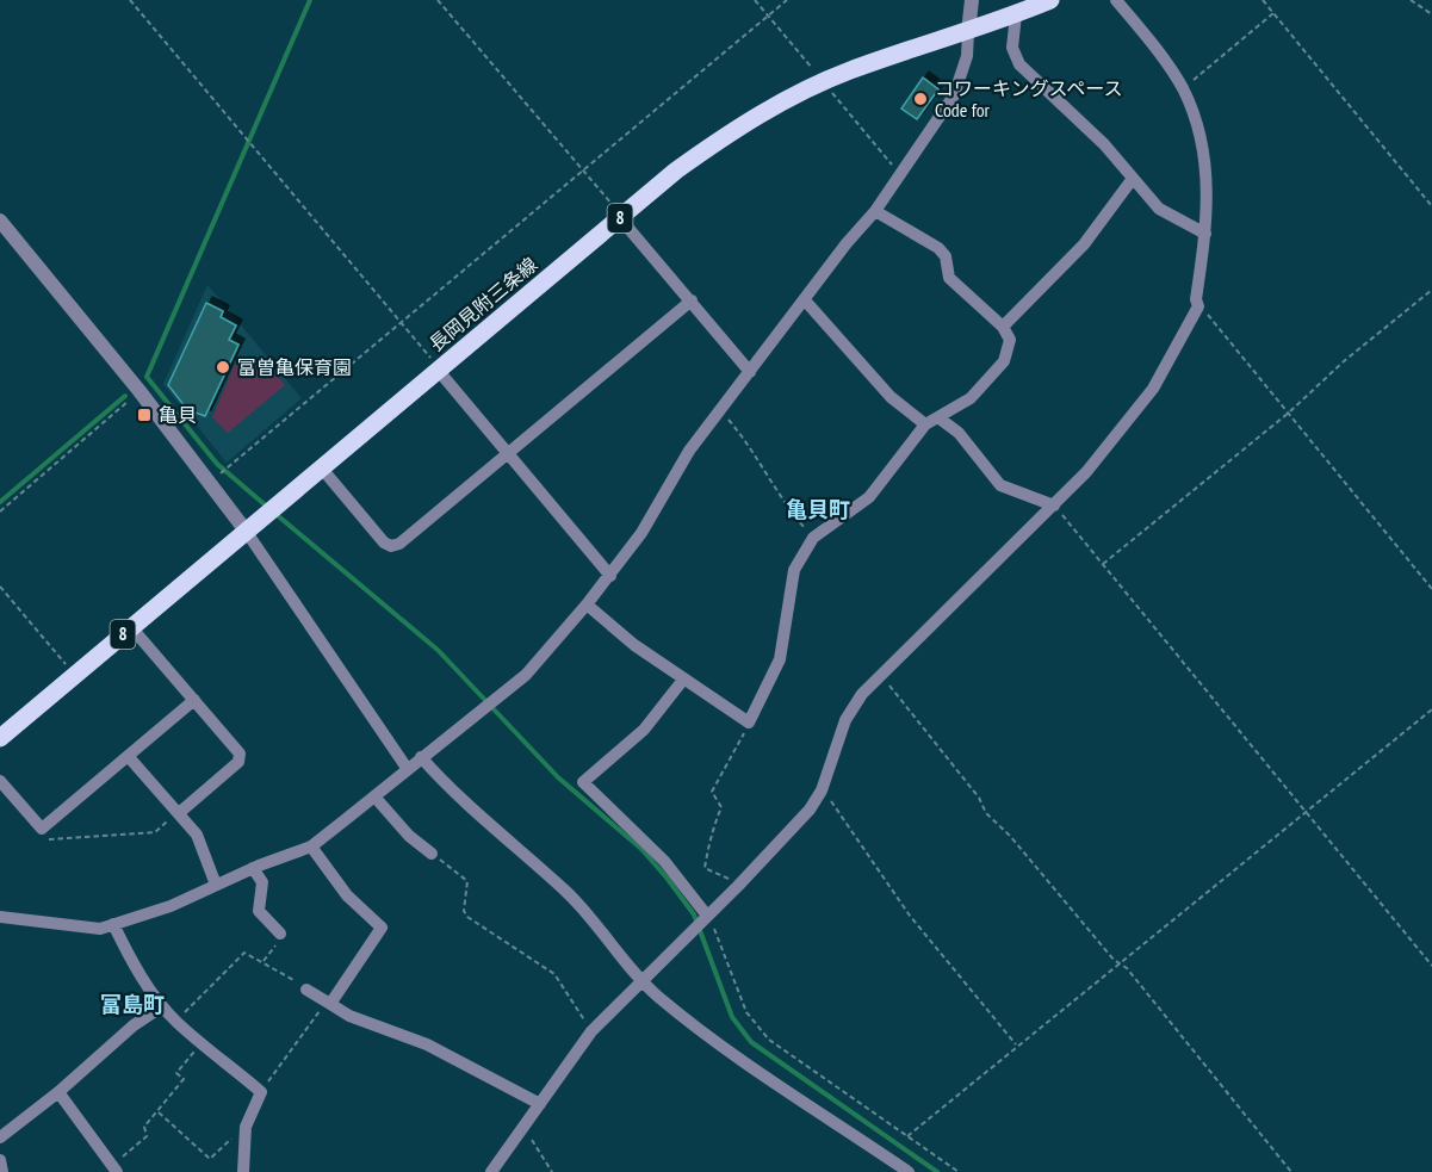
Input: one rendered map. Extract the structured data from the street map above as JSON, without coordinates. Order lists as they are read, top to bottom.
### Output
{
  "streets": {
    "main road": ["8", "長岡見附三条線"]
  },
  "districts": ["亀貝町", "富島町"],
  "places": {
    "other": ["コワーキングスペース Code for", "富曽亀保育園"],
    "transit": ["亀貝"]
  }
}
